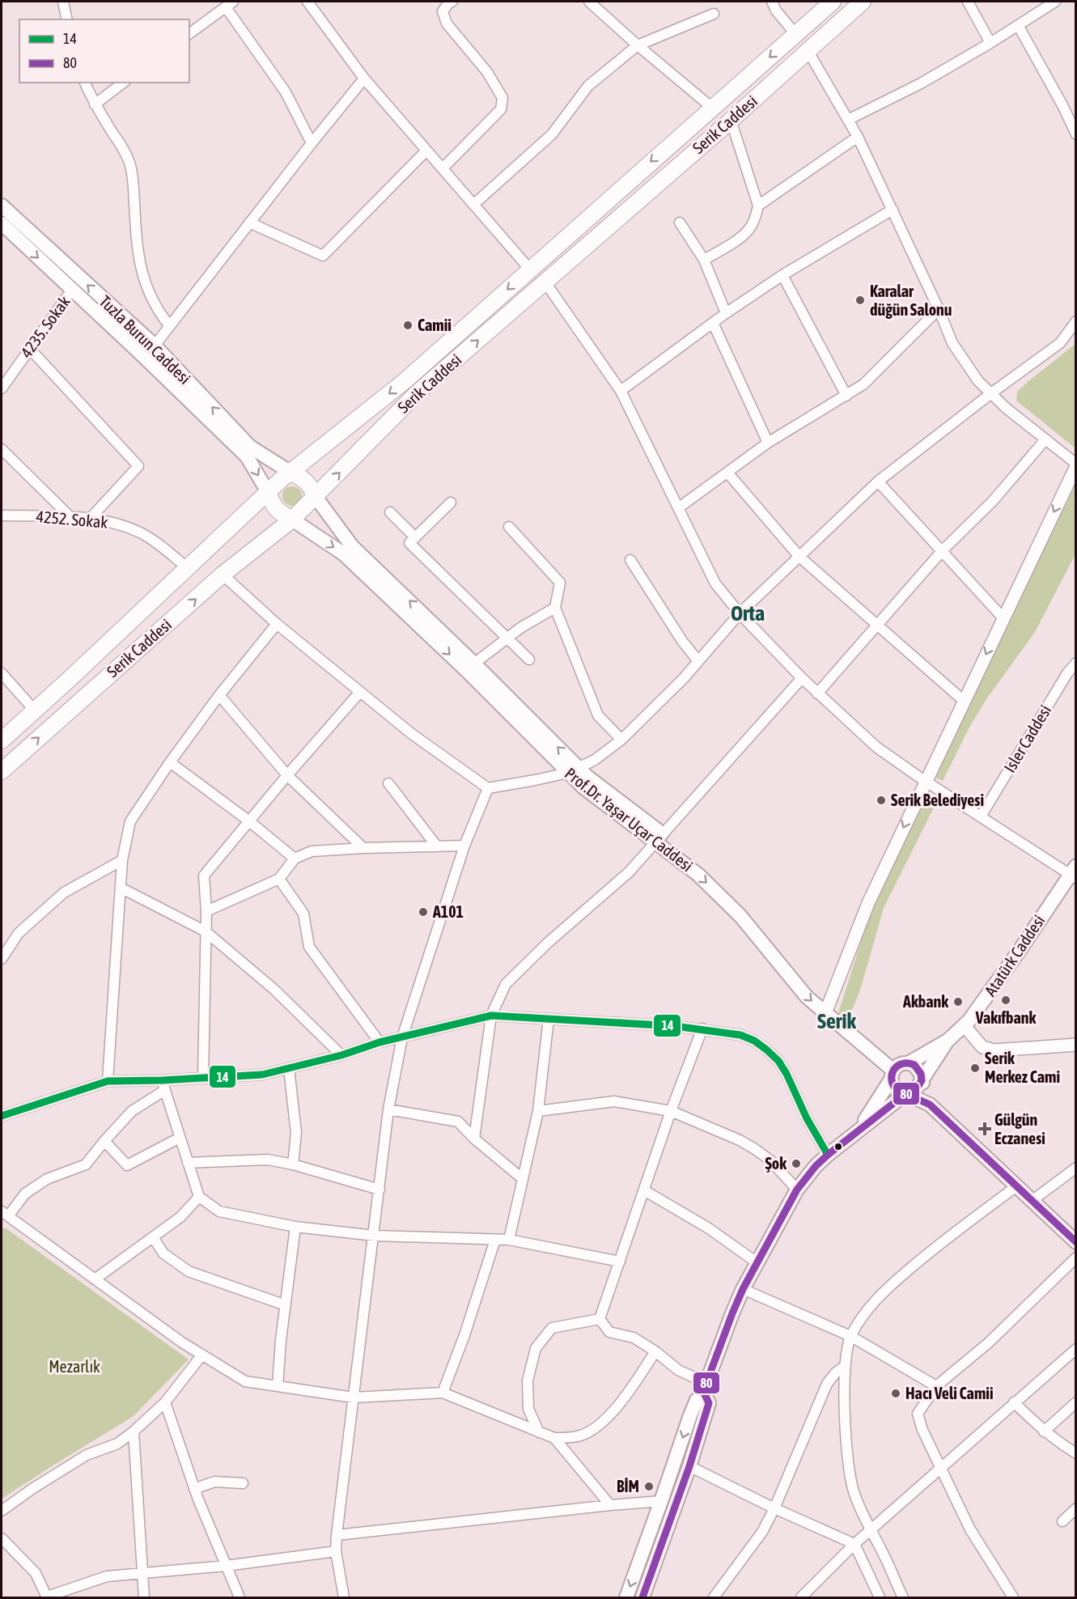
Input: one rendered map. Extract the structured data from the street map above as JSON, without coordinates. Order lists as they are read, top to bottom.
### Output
{
  "streets": {
    "highway": ["Serik Caddesi"],
    "main road": ["Tuzla Burun Caddesi", "Prof.Dr. Yaşar Uçar Caddesi", "Atatürk Caddesi"],
    "street": ["4235. Sokak", "4252. Sokak", "Isler Caddesi"]
  },
  "crossings": [
    ["Serik Caddesi", "Tuzla Burun Caddesi"],
    ["Serik Caddesi", "4252. Sokak"],
    ["Serik Caddesi", "Prof.Dr. Yaşar Uçar Caddesi"],
    ["4235. Sokak", "Tuzla Burun Caddesi"],
    ["Tuzla Burun Caddesi", "Prof.Dr. Yaşar Uçar Caddesi"],
    ["Prof.Dr. Yaşar Uçar Caddesi", "Atatürk Caddesi"]
  ],
  "districts": ["Orta", "Serik"],
  "parks": ["Mezarlık"],
  "places": {
    "other": [
      "Karalar düğün Salonu",
      "Camii",
      "Serik Belediyesi",
      "A101",
      "Vakıfbank",
      "Akbank",
      "Serik Merkez Cami",
      "Şok",
      "Hacı Veli Camii",
      "BİM"
    ],
    "health": ["Gülgün Eczanesi"]
  },
  "lines": ["transit line 14", "transit line 80"],
  "legend": ["14", "80"]
}
